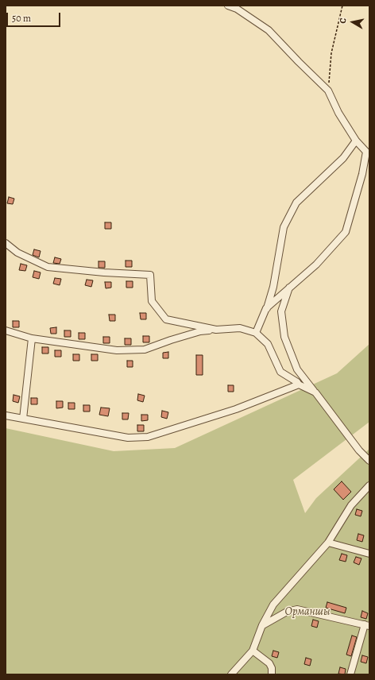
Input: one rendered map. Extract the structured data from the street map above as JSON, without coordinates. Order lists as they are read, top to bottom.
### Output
{
  "parks": ["Орманшы"],
  "scale_bar": "50 m",
  "north": "left"
}
